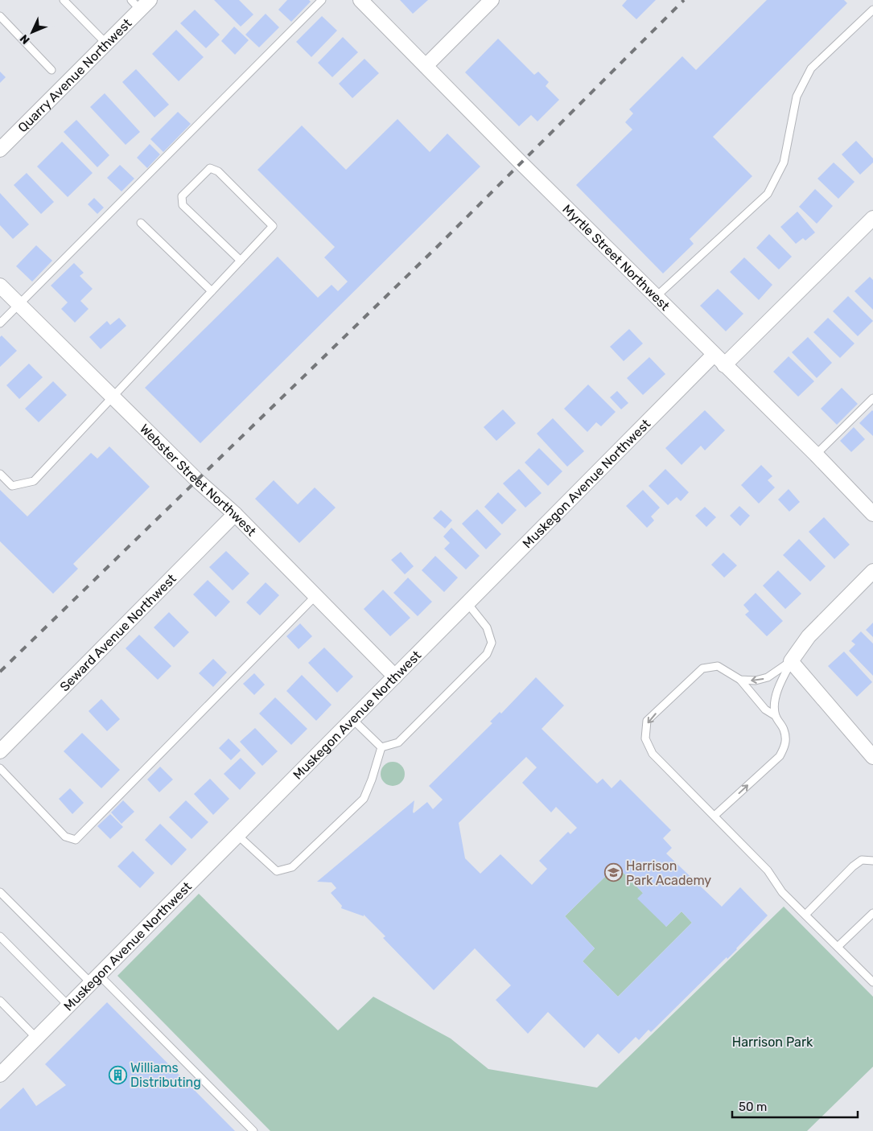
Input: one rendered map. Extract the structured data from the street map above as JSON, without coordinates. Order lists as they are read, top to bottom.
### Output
{
  "streets": {
    "street": [
      "Quarry Avenue Northwest",
      "Myrtle Street Northwest",
      "Webster Street Northwest",
      "Muskegon Avenue Northwest",
      "Seward Avenue Northwest"
    ]
  },
  "crossings": [
    ["Myrtle Street Northwest", "Muskegon Avenue Northwest"],
    ["Webster Street Northwest", "Muskegon Avenue Northwest"],
    ["Webster Street Northwest", "Seward Avenue Northwest"]
  ],
  "parks": ["Harrison Park"],
  "places": {
    "school or university": ["Harrison Park Academy"],
    "building": ["Williams Distributing"]
  },
  "scale_bar": "50 m",
  "north": "bottom left"
}
